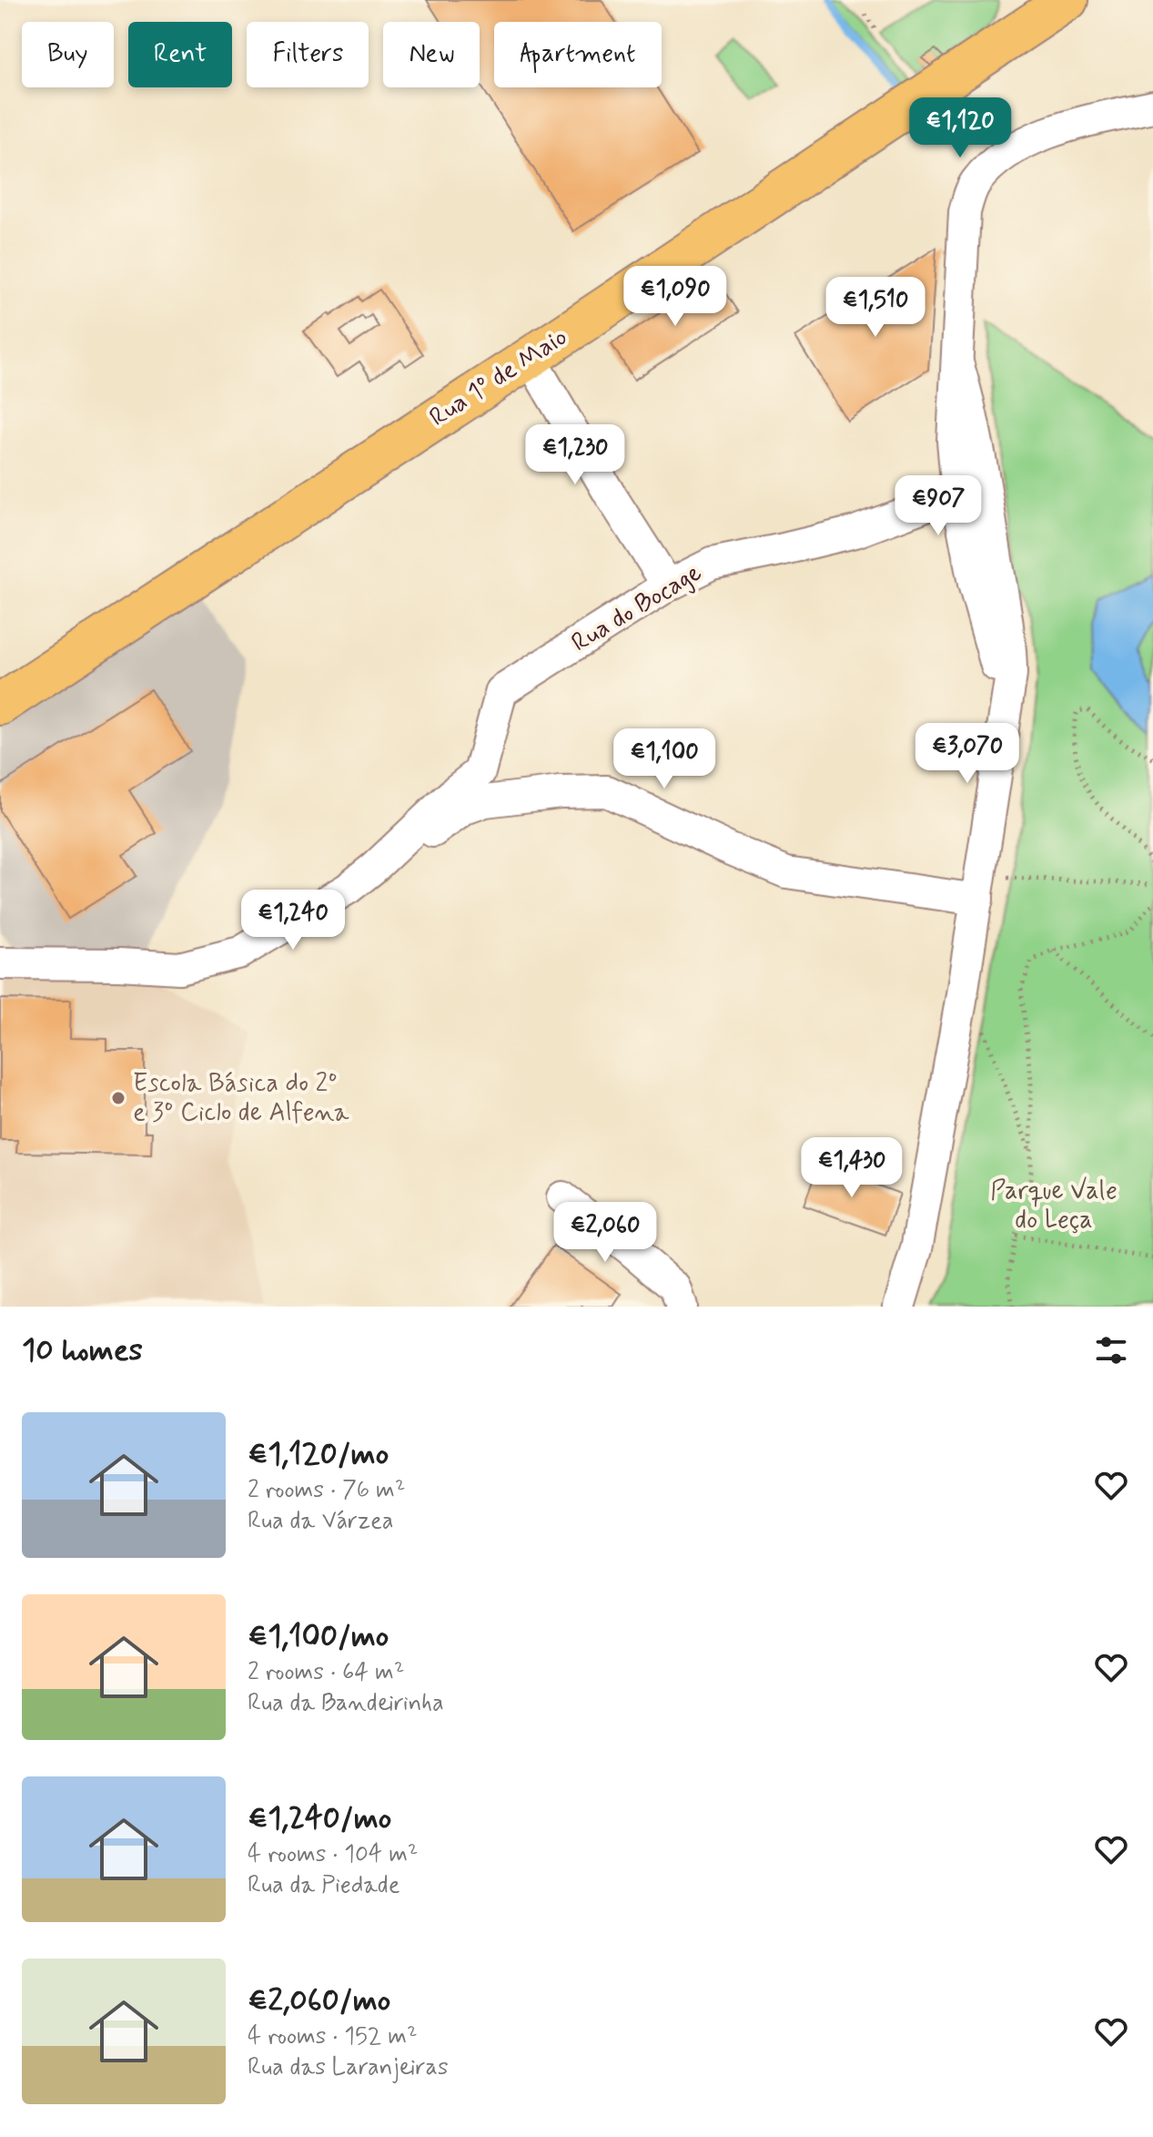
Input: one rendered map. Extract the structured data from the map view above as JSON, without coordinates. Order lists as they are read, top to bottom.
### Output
{
  "streets": {
    "main road": ["Rua 1º de Maio"],
    "street": ["Rua do Bocage"]
  },
  "parks": ["Parque Vale do Leça"],
  "places": ["Escola Básica do 2º e 3º Ciclo de Alfena"],
  "page": {
    "chip": [
      "Buy",
      "Rent",
      "Filters",
      "New",
      "Apartment"
    ],
    "price": [
      "€1,120",
      "€1,090",
      "€1,510",
      "€1,230",
      "€907",
      "€3,070",
      "€1,100",
      "€1,240",
      "€1,430",
      "€2,060"
    ],
    "heading": "10 homes",
    "list": [
      {
        "name": "€1,120/mo",
        "note": "2 rooms · 76 m² · Rua da Várzea"
      },
      {
        "name": "€1,100/mo",
        "note": "2 rooms · 64 m² · Rua da Bandeirinha"
      },
      {
        "name": "€1,240/mo",
        "note": "4 rooms · 104 m² · Rua da Piedade"
      },
      {
        "name": "€2,060/mo",
        "note": "4 rooms · 152 m² · Rua das Laranjeiras"
      }
    ]
  }
}
